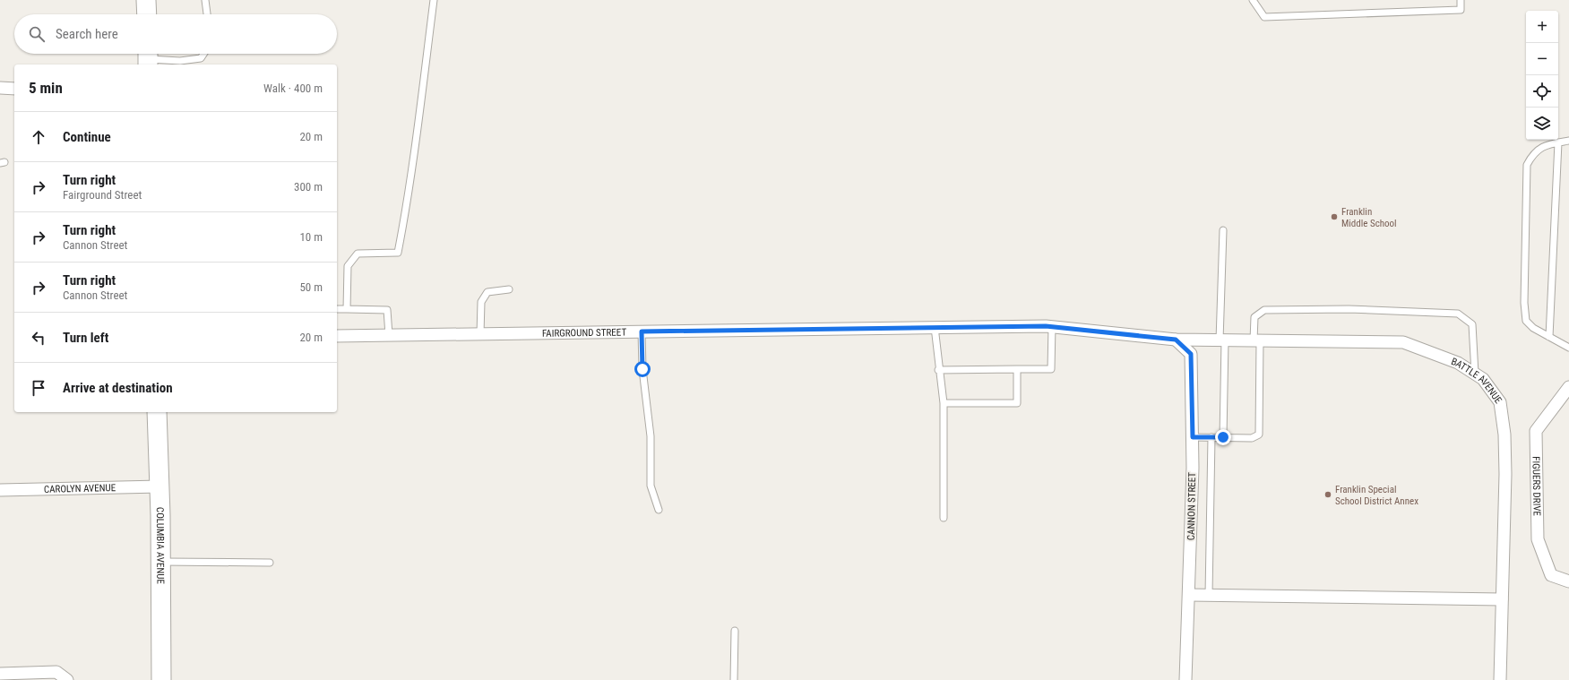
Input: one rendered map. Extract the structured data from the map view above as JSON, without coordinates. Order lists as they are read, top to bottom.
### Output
{
  "streets": {
    "main road": ["COLUMBIA AVENUE"],
    "street": [
      "FAIRGROUND STREET",
      "BATTLE AVENUE",
      "FIGUERS DRIVE",
      "CAROLYN AVENUE",
      "CANNON STREET"
    ]
  },
  "crossings": [
    ["FAIRGROUND STREET", "BATTLE AVENUE"],
    ["FAIRGROUND STREET", "CANNON STREET"],
    ["BATTLE AVENUE", "CANNON STREET"],
    ["CAROLYN AVENUE", "COLUMBIA AVENUE"]
  ],
  "places": ["Franklin Middle School", "Franklin Special School District Annex"],
  "page": {
    "map_buttons": ["+", "−"],
    "search": "Search here",
    "heading": ["5 min", "Walk · 400 m"],
    "list": [
      ["Continue", "20 m"],
      ["Turn right", "Fairground Street", "300 m"],
      ["Turn right", "Cannon Street", "10 m"],
      ["Turn right", "Cannon Street", "50 m"],
      ["Turn left", "20 m"],
      "Arrive at destination"
    ]
  }
}
